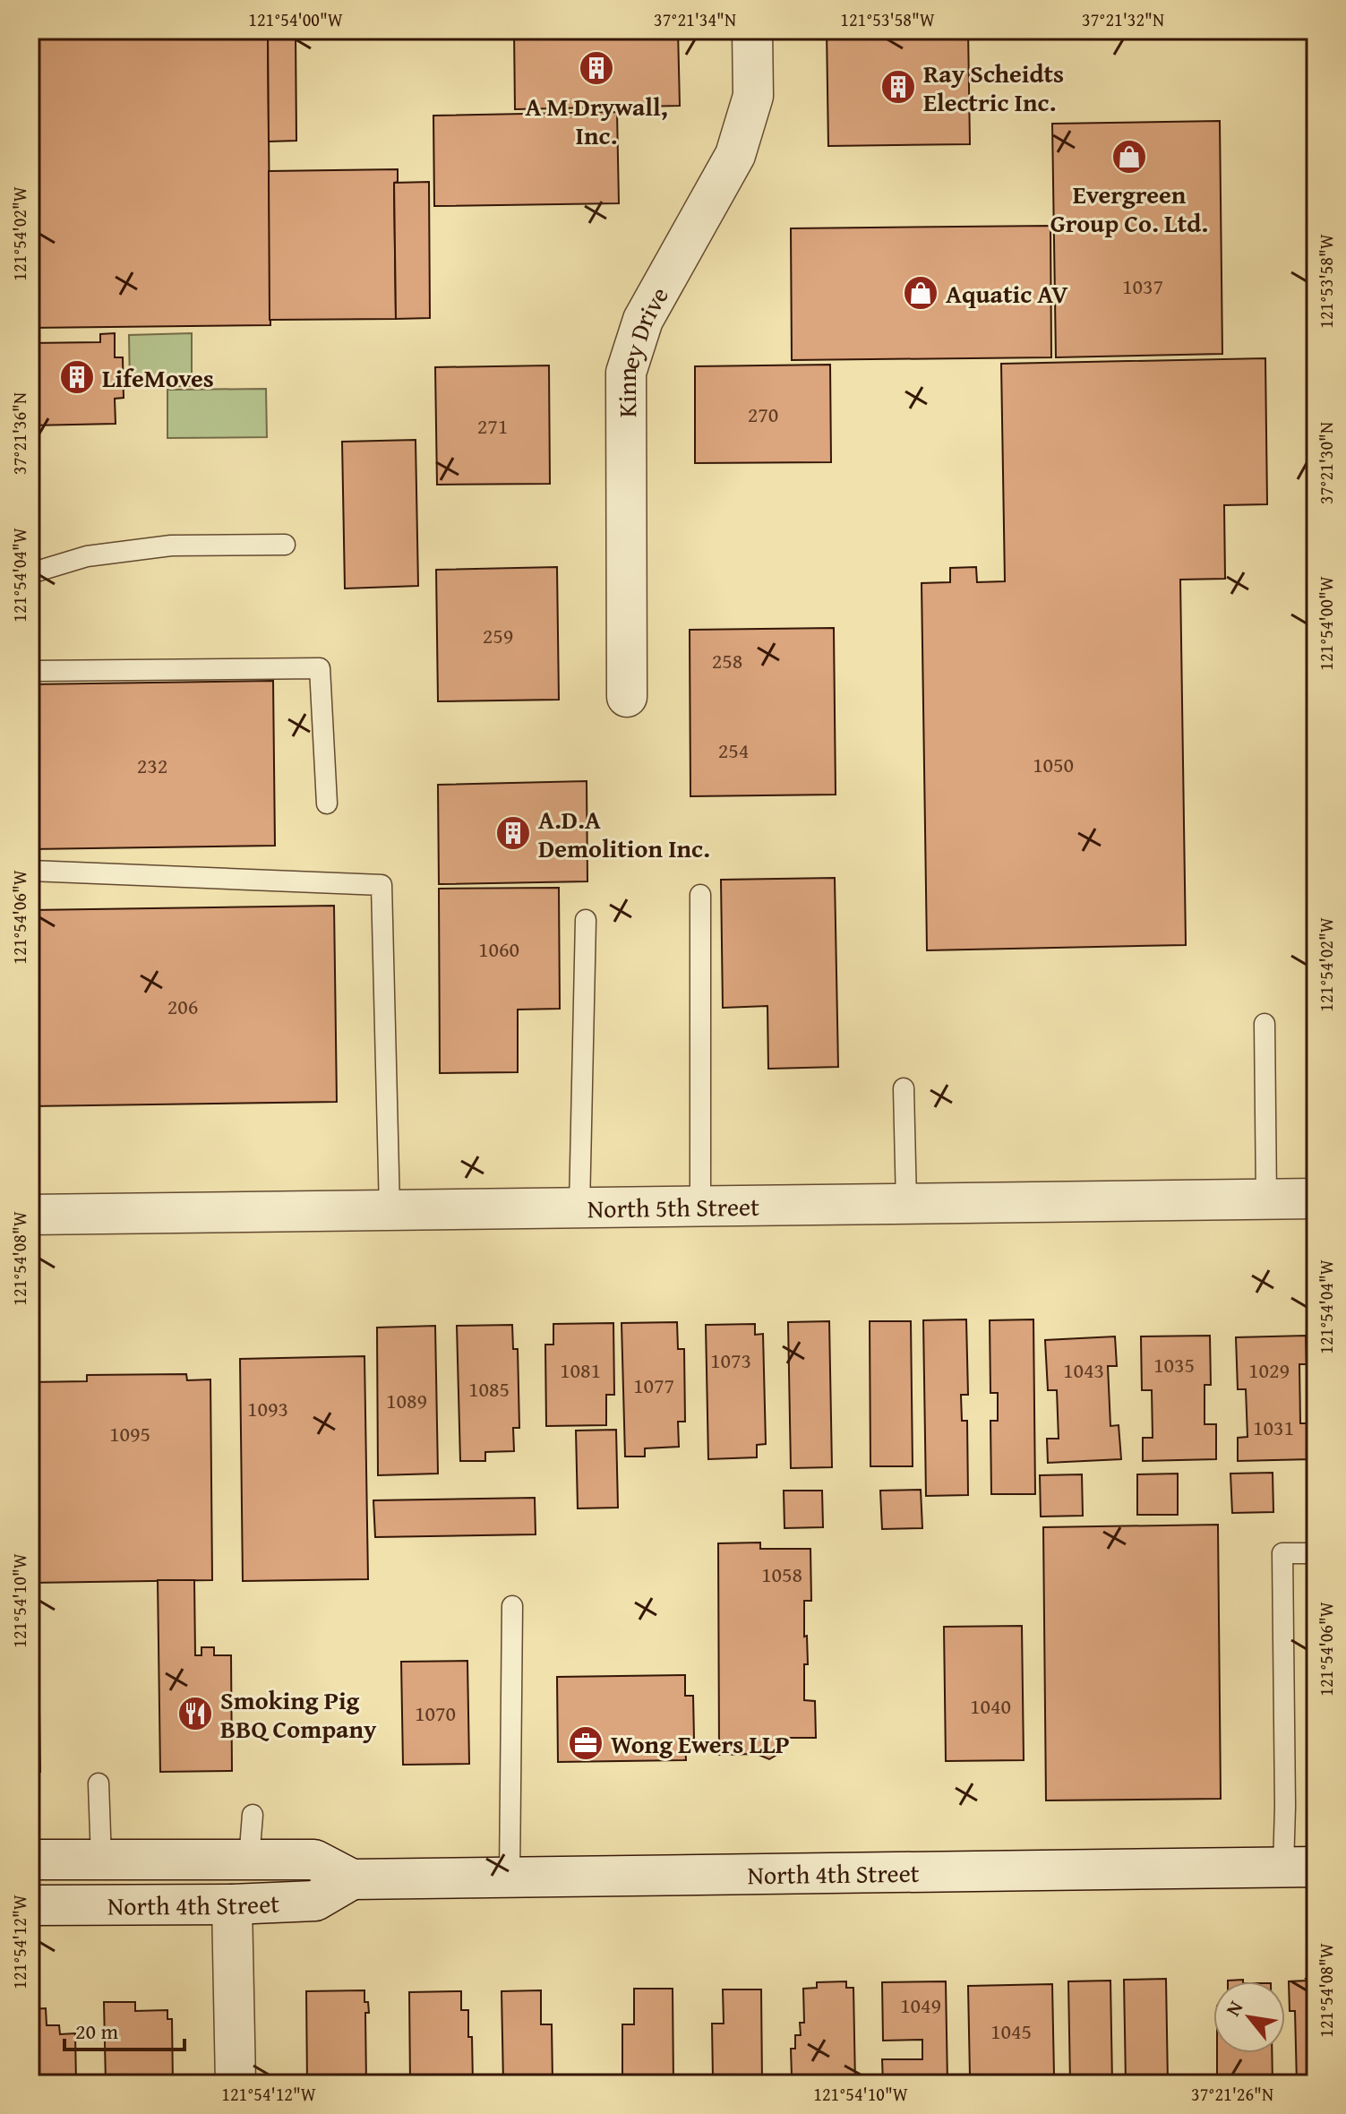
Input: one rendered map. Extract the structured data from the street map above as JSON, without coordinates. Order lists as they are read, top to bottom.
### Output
{
  "streets": {
    "street": ["Kinney Drive", "North 5th Street", "North 4th Street"]
  },
  "places": {
    "building": [
      "A M Drywall, Inc.",
      "Ray Scheidts Electric Inc.",
      "LifeMoves",
      "A.D.A Demolition Inc."
    ],
    "shop": ["Evergreen Group Co. Ltd.", "Aquatic AV"],
    "restaurant": ["Smoking Pig BBQ Company"],
    "office": ["Wong Ewers LLP"]
  },
  "house_numbers": [
    "1037",
    "270",
    "271",
    "259",
    "258",
    "254",
    "1050",
    "232",
    "1060",
    "206",
    "1073",
    "1035",
    "1081",
    "1043",
    "1029",
    "1077",
    "1085",
    "1089",
    "1093",
    "1031",
    "1095",
    "1058",
    "1040",
    "1070",
    "1049",
    "1045"
  ],
  "scale_bar": "20 m",
  "north": "top left",
  "coordinates": [
    "121°54'00\"W",
    "37°21'34\"N",
    "121°53'58\"W",
    "37°21'32\"N",
    "121°54'02\"W",
    "37°21'36\"N",
    "37°21'30\"N",
    "121°54'04\"W",
    "121°54'06\"W",
    "121°54'08\"W",
    "121°54'10\"W",
    "121°54'12\"W",
    "37°21'26\"N"
  ]
}
